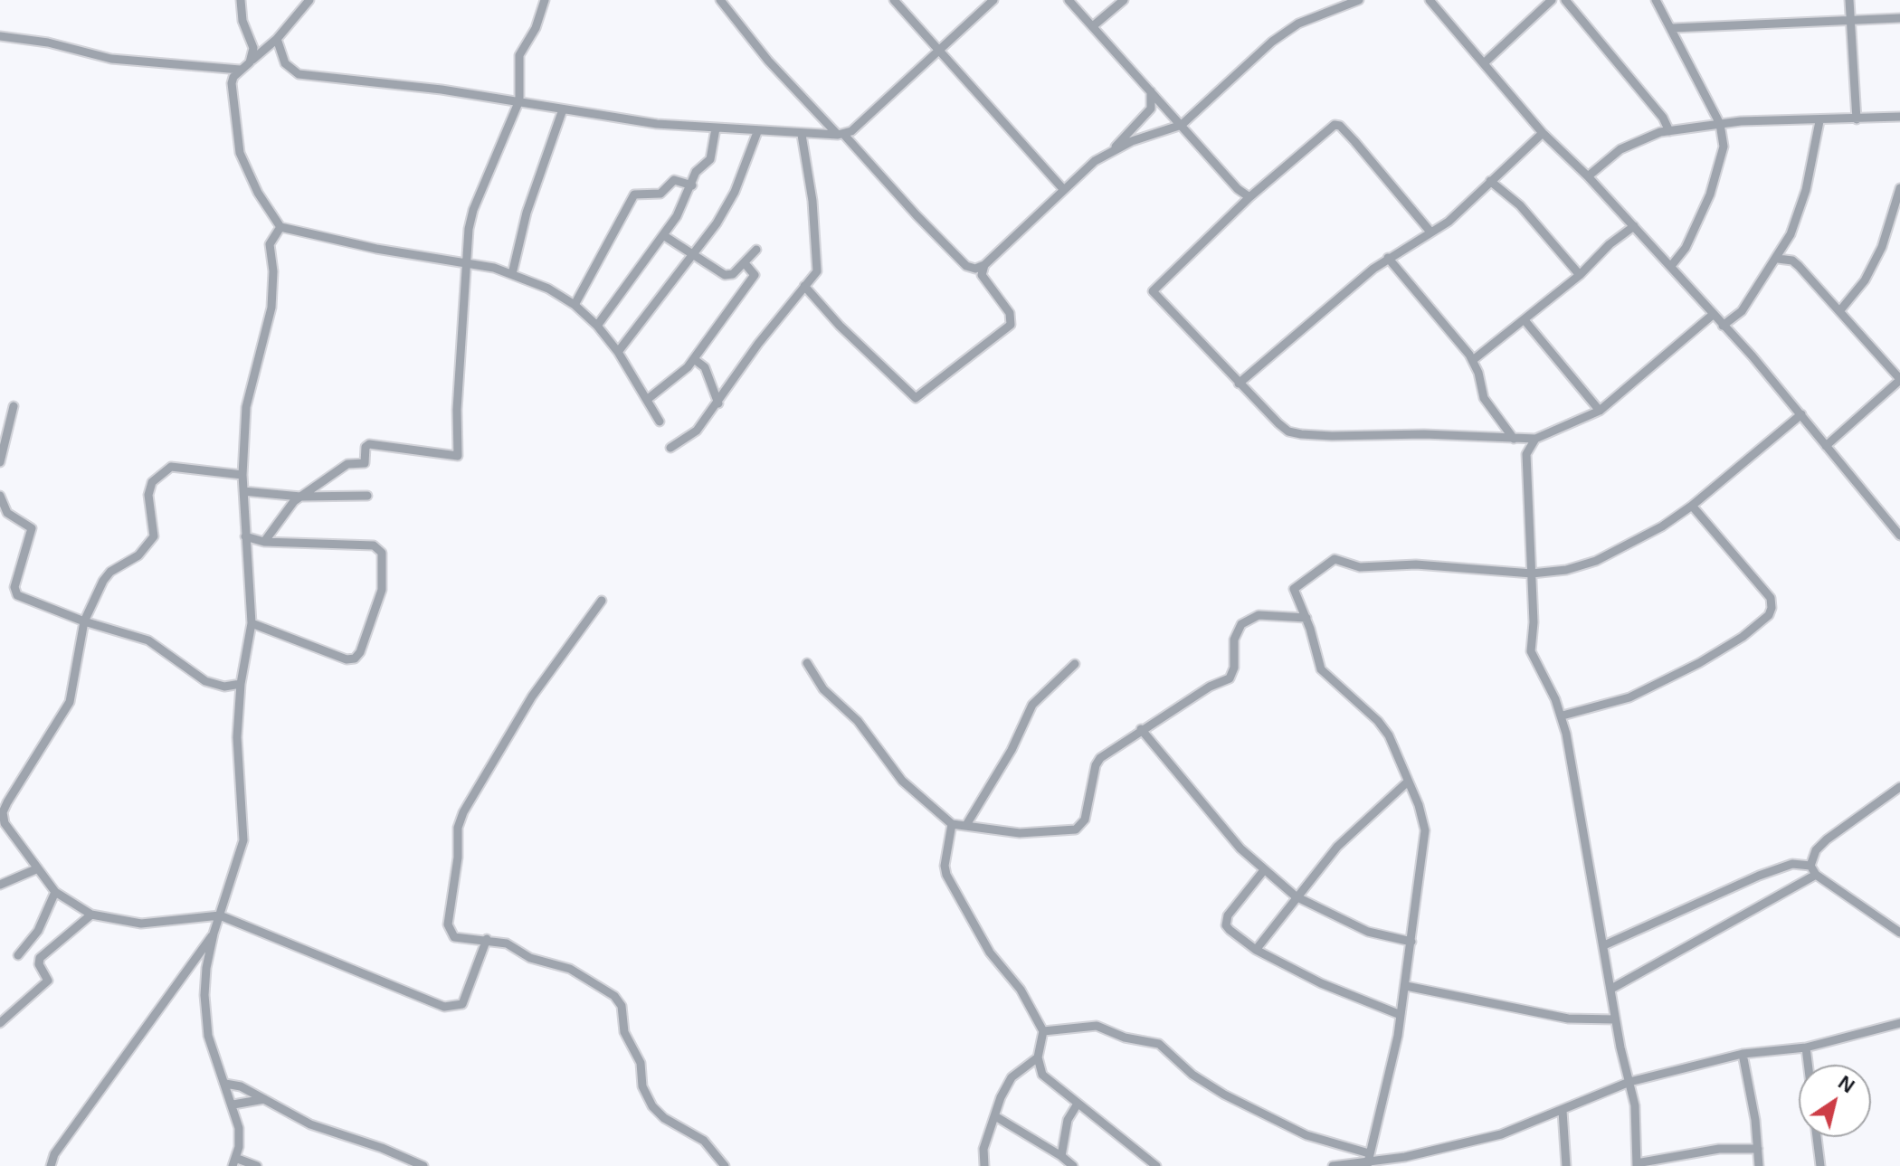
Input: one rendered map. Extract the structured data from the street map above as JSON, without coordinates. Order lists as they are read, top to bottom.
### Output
{
  "north": "top right"
}
